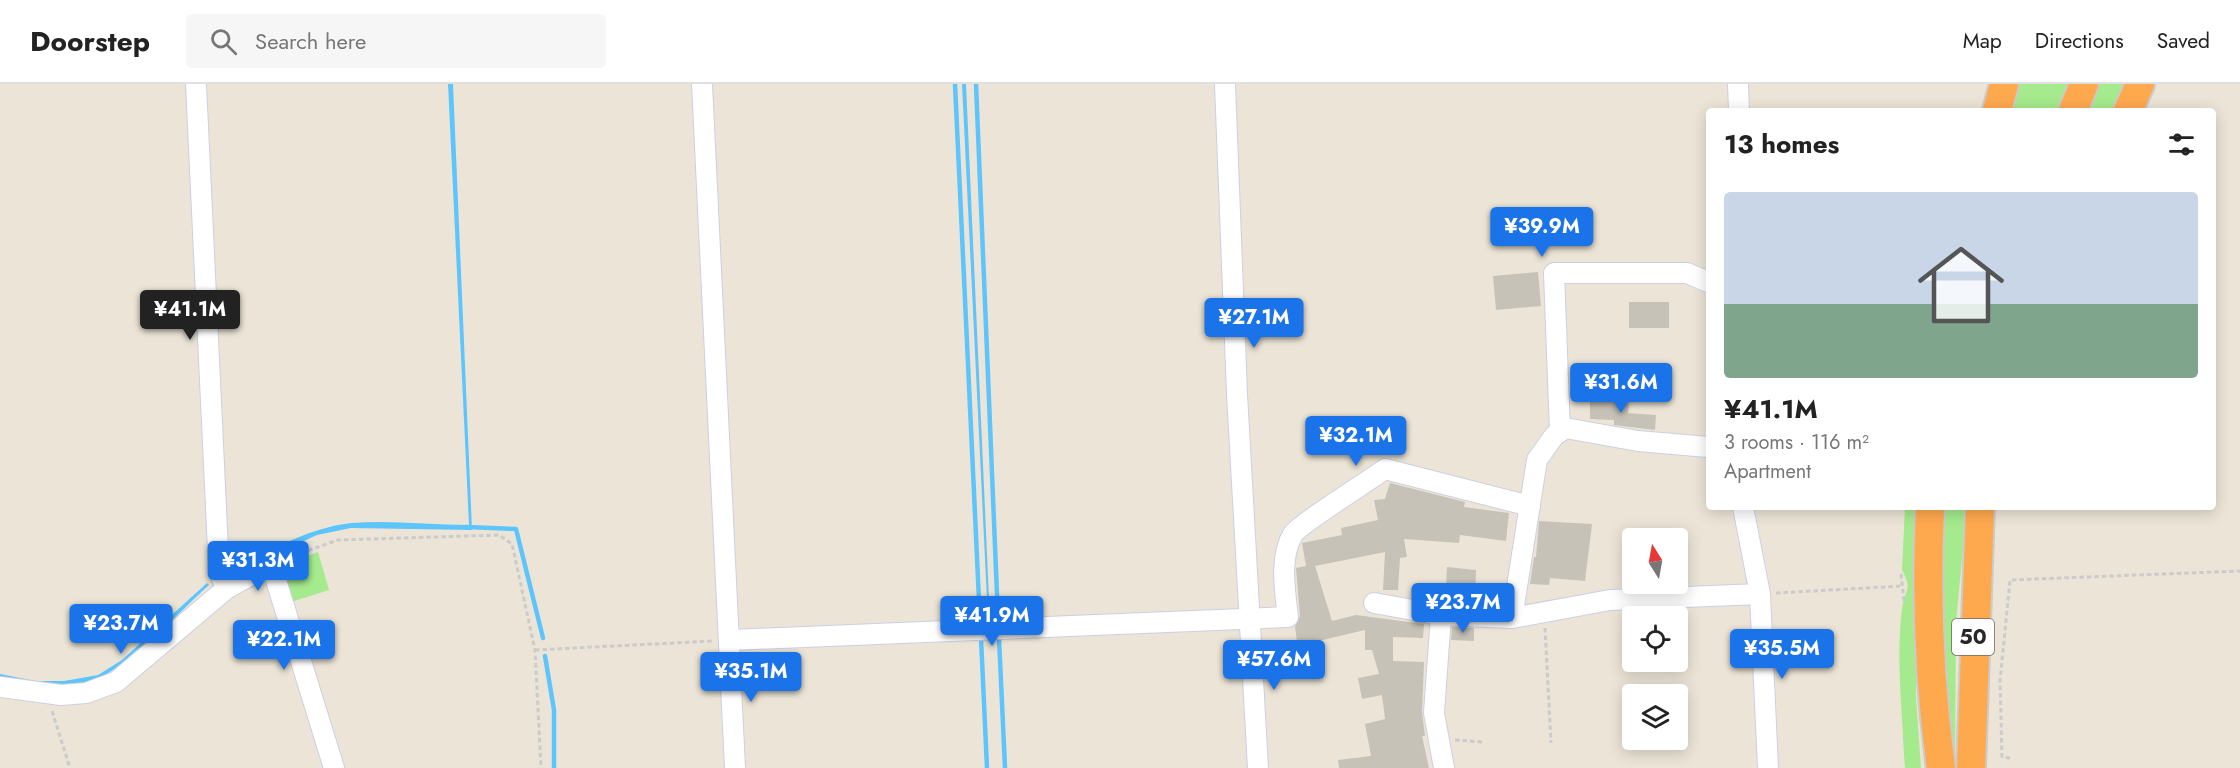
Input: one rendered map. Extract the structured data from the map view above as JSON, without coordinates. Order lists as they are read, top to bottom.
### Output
{
  "streets": {
    "highway": ["50"]
  },
  "north": "top",
  "page": {
    "header": "Doorstep",
    "search": "Search here",
    "nav": ["Map", "Directions", "Saved"],
    "heading": "13 homes",
    "list": [
      {
        "name": "¥41.1M",
        "note": "3 rooms · 116 m² · Apartment"
      }
    ],
    "price": [
      "¥39.9M",
      "¥41.1M",
      "¥27.1M",
      "¥31.6M",
      "¥32.1M",
      "¥31.3M",
      "¥23.7M",
      "¥41.9M",
      "¥23.7M",
      "¥22.1M",
      "¥35.5M",
      "¥57.6M",
      "¥35.1M"
    ]
  }
}
